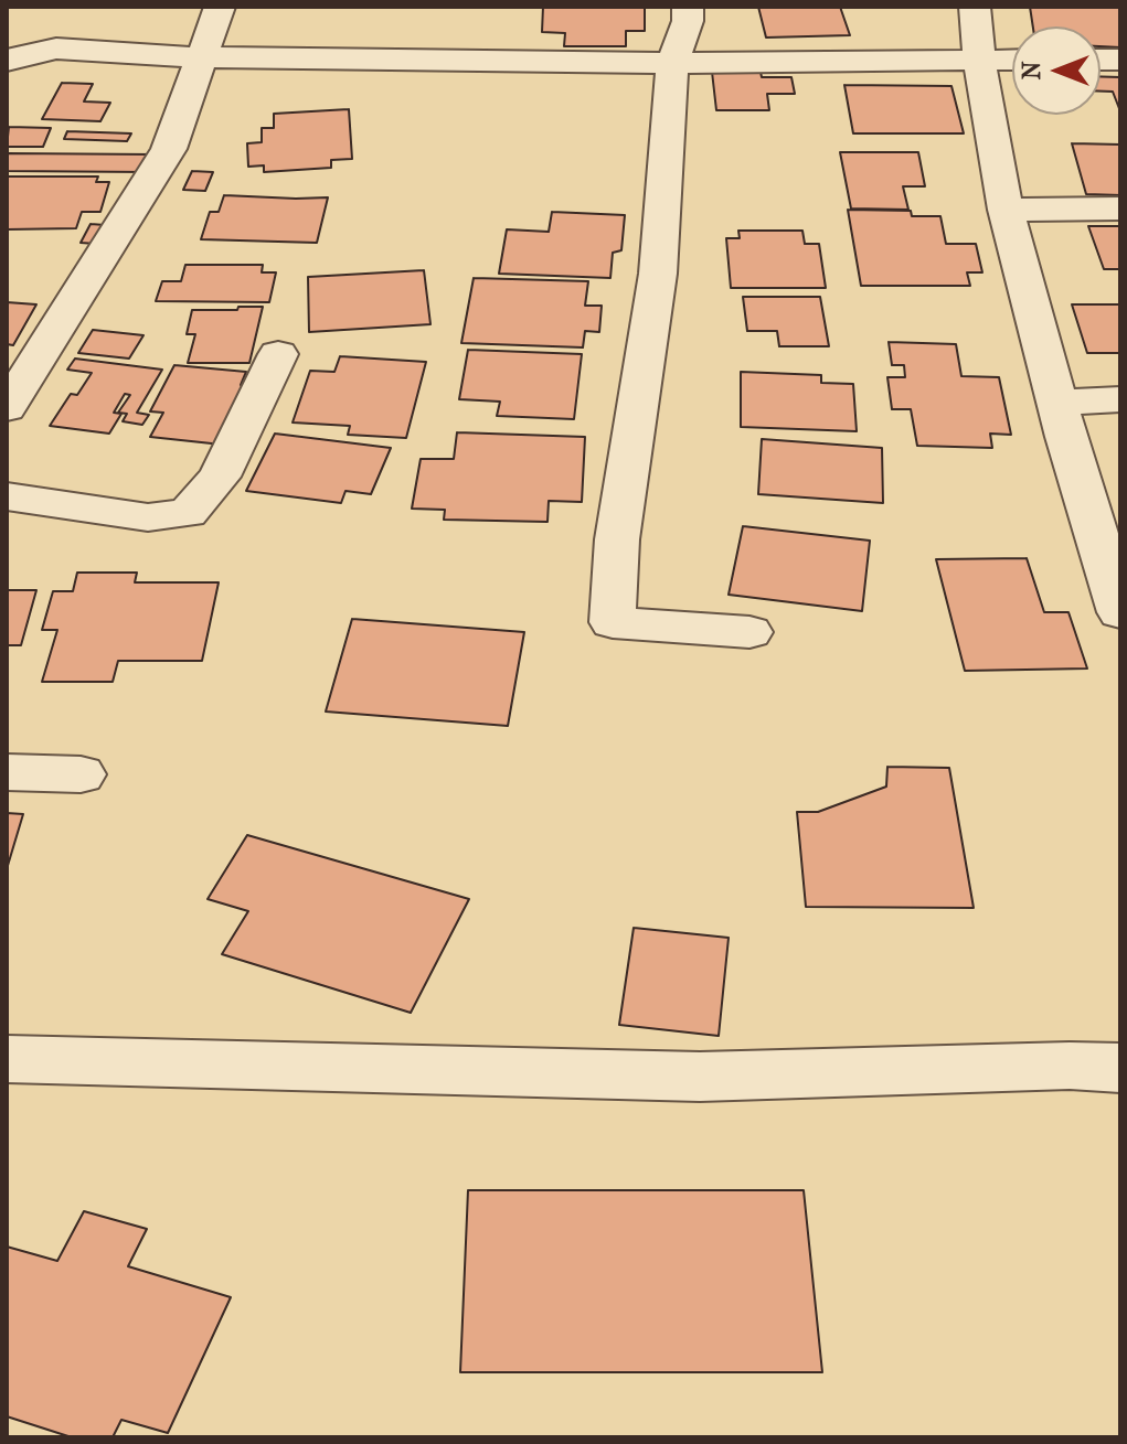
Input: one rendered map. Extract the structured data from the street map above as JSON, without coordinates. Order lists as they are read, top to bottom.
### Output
{
  "north": "left"
}
